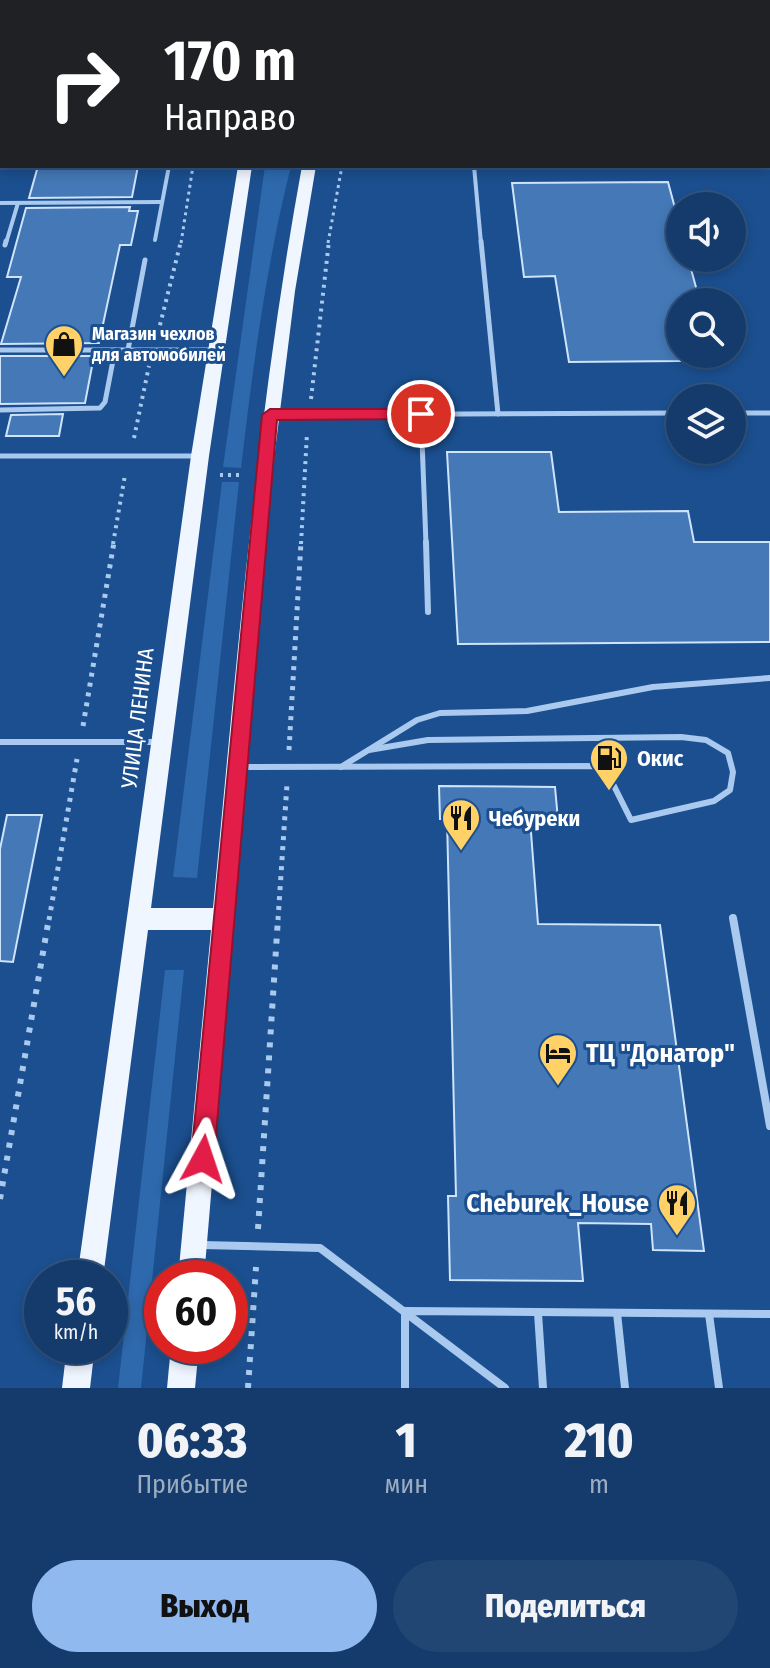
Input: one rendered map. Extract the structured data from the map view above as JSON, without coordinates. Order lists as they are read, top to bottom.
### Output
{
  "streets": {
    "main road": ["УЛИЦА ЛЕНИНА"]
  },
  "places": {
    "shop": ["Магазин чехлов для автомобилей"],
    "fuel station": ["Окис"],
    "restaurant": ["Чебуреки", "Cheburek_House"],
    "hotel": ["ТЦ \"Донатор\""]
  },
  "page": {
    "turn": ["170 m", "Направо"],
    "speed": "56 km/h",
    "limit": "60",
    "eta": [
      "06:33",
      "Прибытие",
      "1",
      "мин",
      "210",
      "m"
    ],
    "buttons": ["Выход", "Поделиться"]
  }
}
